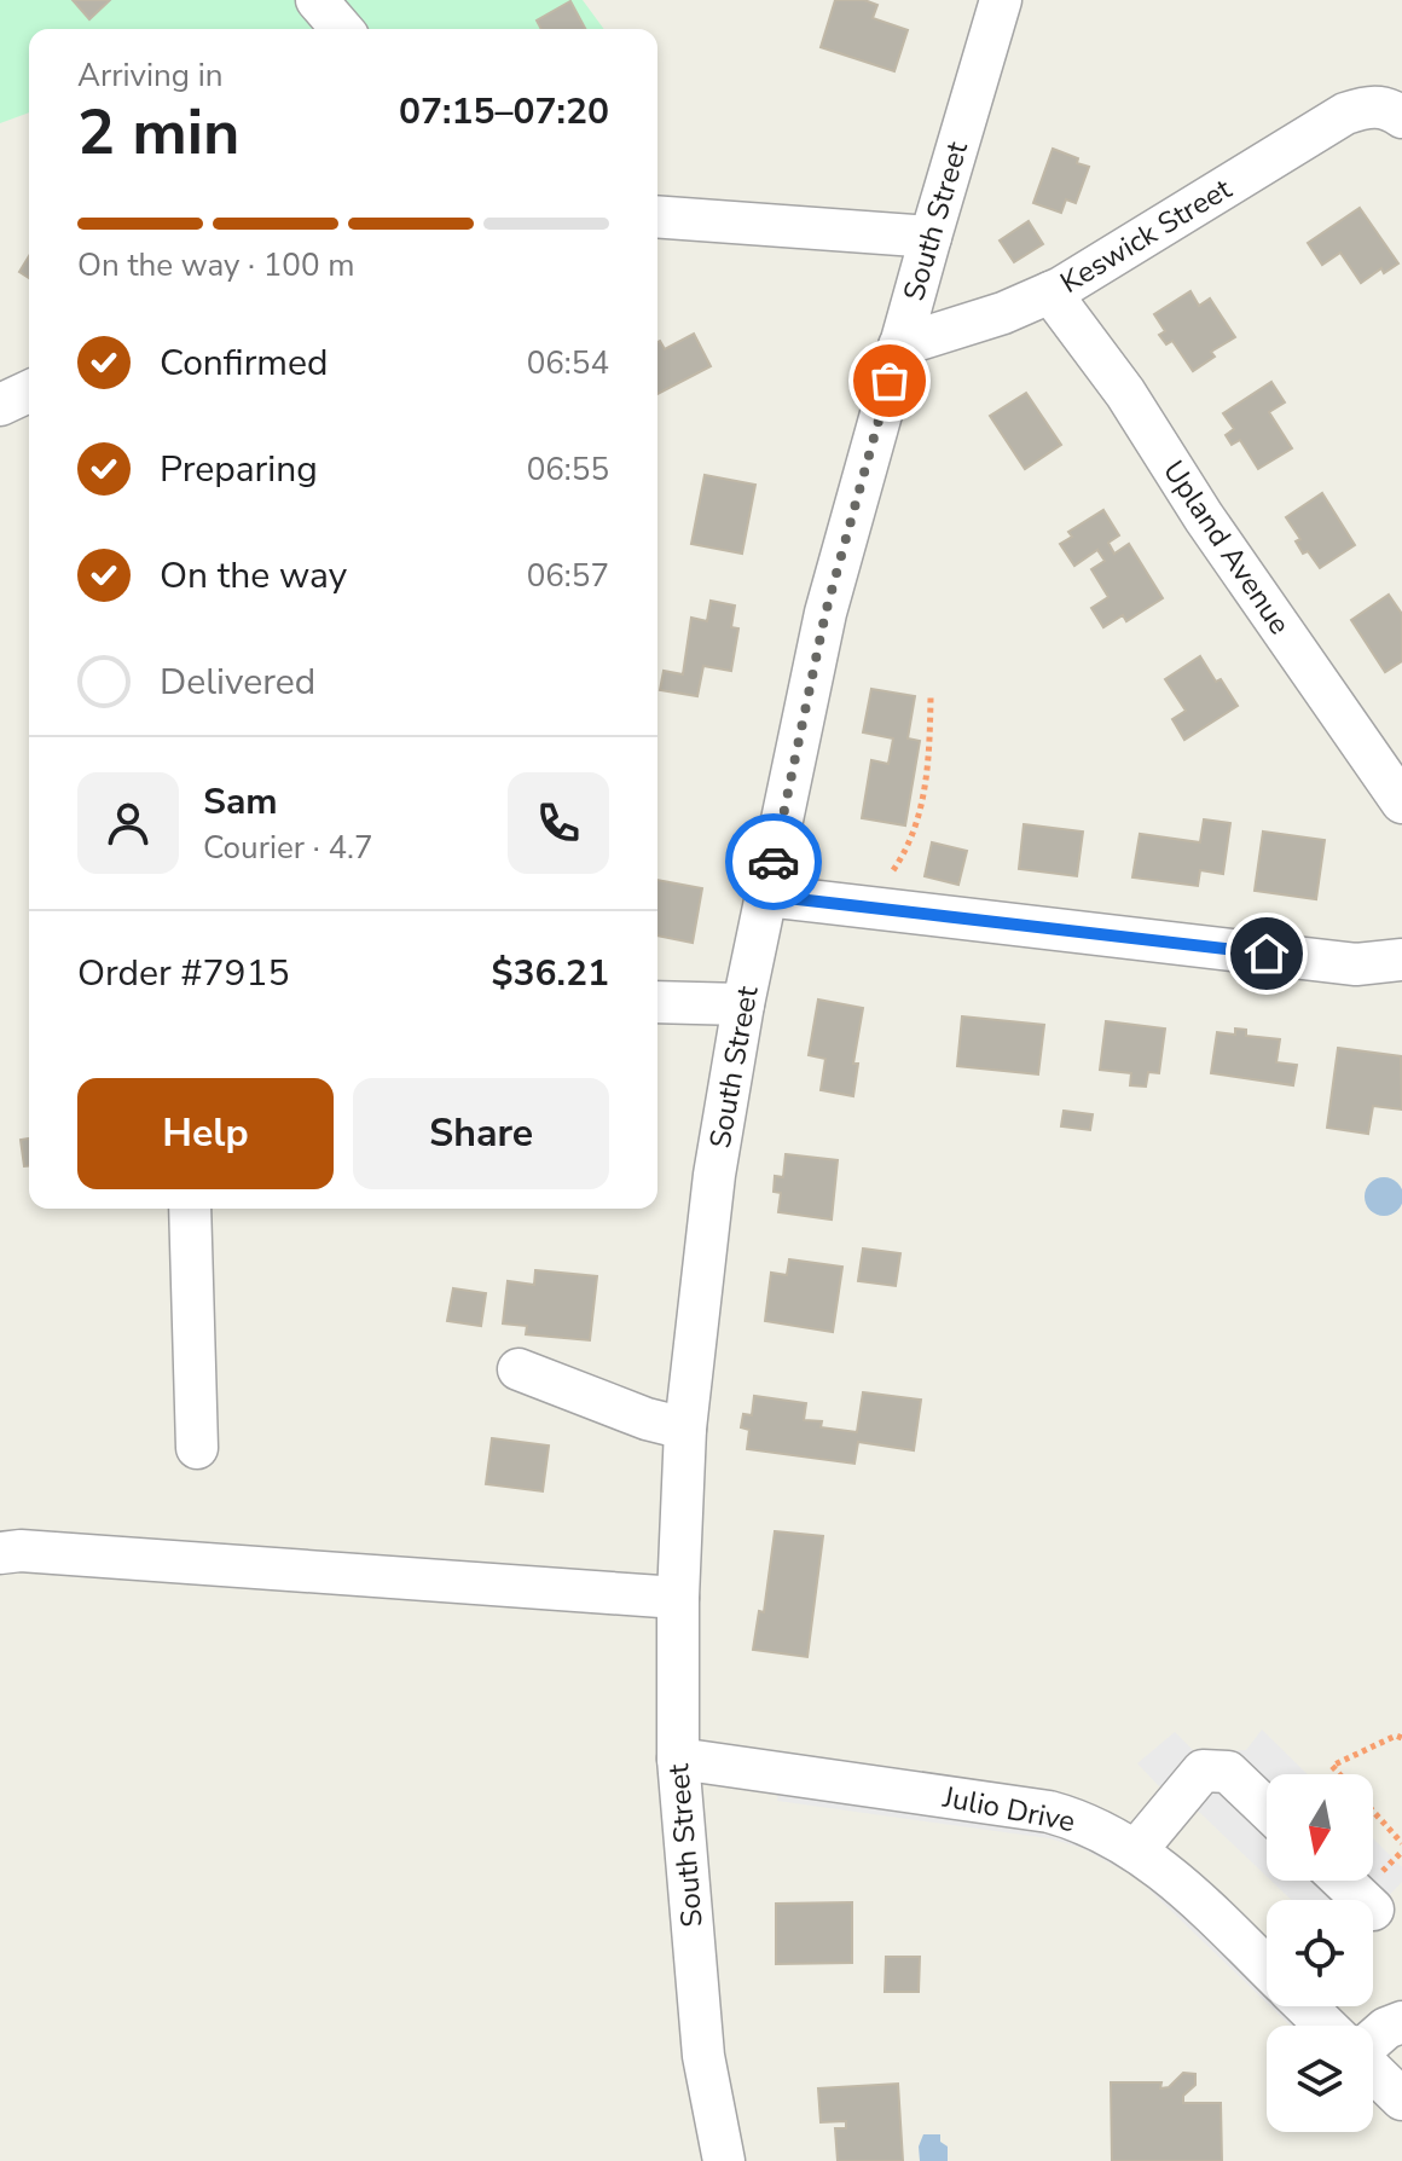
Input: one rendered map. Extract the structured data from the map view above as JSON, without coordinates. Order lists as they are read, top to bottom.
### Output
{
  "streets": {
    "street": [
      "South Street",
      "Keswick Street",
      "Upland Avenue",
      "Julio Drive"
    ]
  },
  "crossings": [
    ["South Street", "Keswick Street"],
    ["South Street", "Julio Drive"],
    ["Keswick Street", "Upland Avenue"]
  ],
  "north": "bottom",
  "page": {
    "heading": ["2 min", "Arriving in", "07:15–07:20"],
    "panel": [
      "Sam",
      "Courier · 4.7",
      "Order #7915",
      "$36.21"
    ],
    "bar": "On the way · 100 m",
    "list": [
      ["Confirmed", "06:54"],
      ["Preparing", "06:55"],
      ["On the way", "06:57"],
      "Delivered"
    ],
    "buttons": ["Help", "Share"]
  }
}
